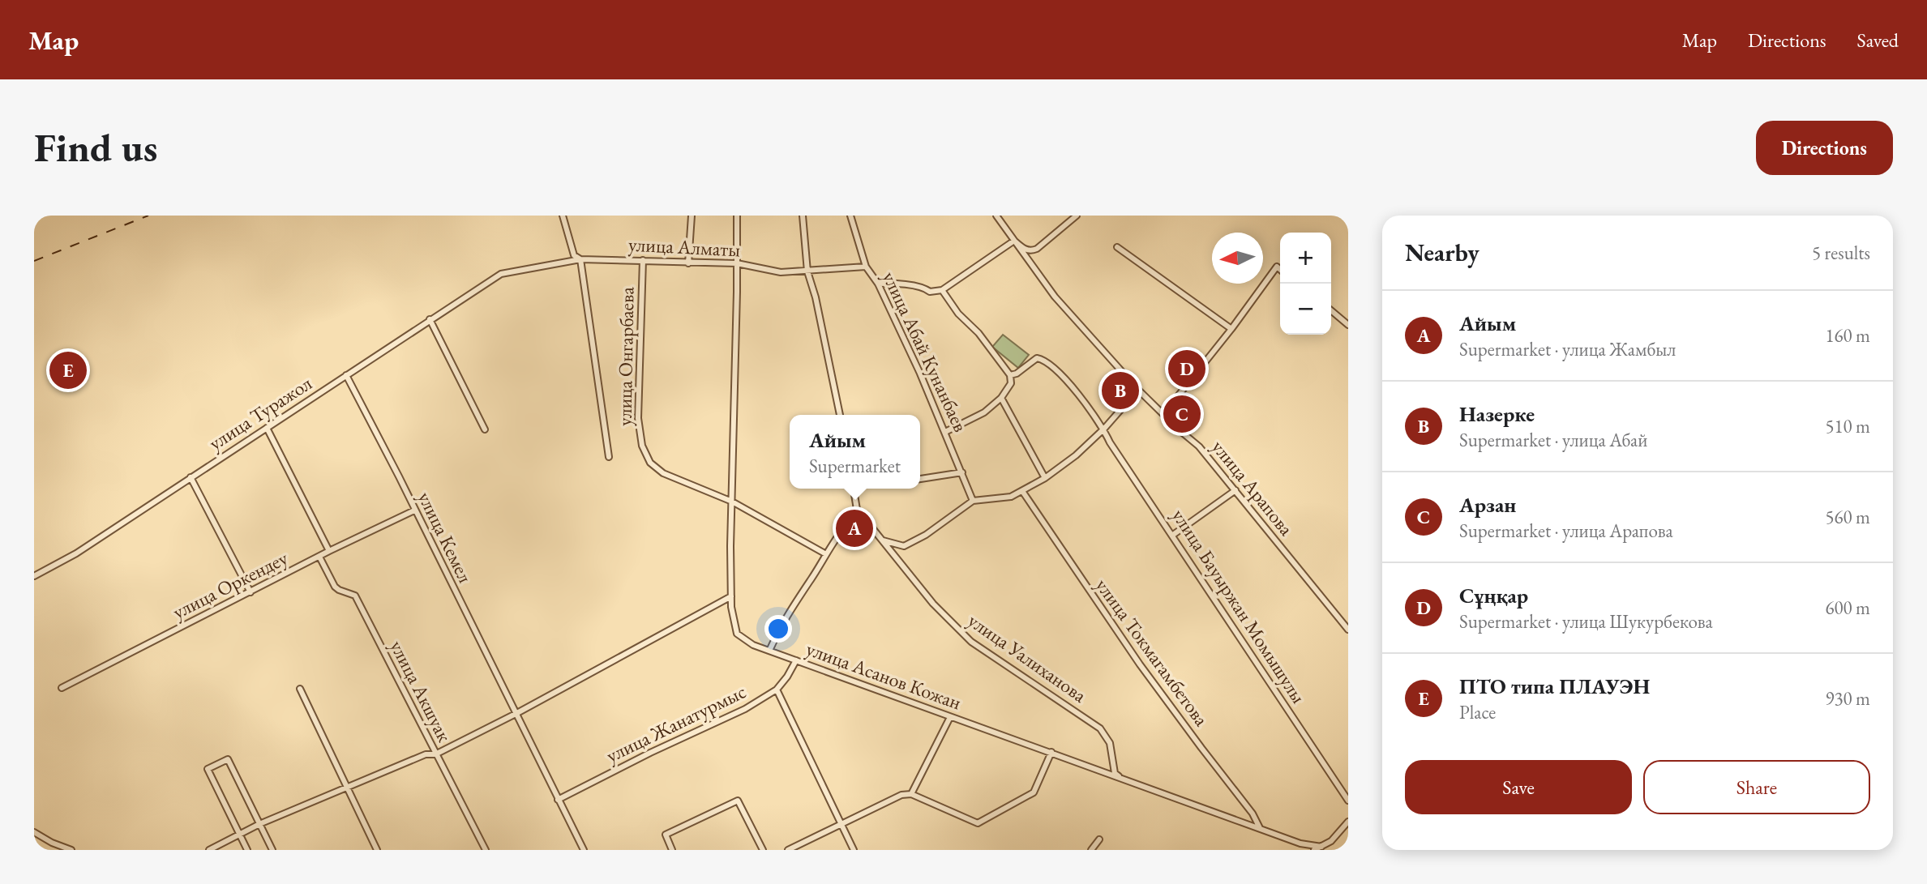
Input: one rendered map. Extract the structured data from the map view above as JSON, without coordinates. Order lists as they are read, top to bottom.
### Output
{
  "streets": {
    "street": [
      "улица Алматы",
      "улица Абай Кунанбаев",
      "улица Онгарбаева",
      "улица Туражол",
      "улица Арапова",
      "улица Кемел",
      "улица Оркендеу",
      "улица Бауыржан Момышулы",
      "улица Токмагамбетова",
      "улица Уалиханова",
      "улица Асанов Кожан",
      "улица Акшуак",
      "улица Жанатурмыс"
    ]
  },
  "crossings": [
    ["улица Алматы", "улица Абай Кунанбаев"],
    ["улица Алматы", "улица Онгарбаева"],
    ["улица Алматы", "улица Туражол"],
    ["улица Алматы", "улица Асанов Кожан"],
    ["улица Онгарбаева", "улица Асанов Кожан"],
    ["улица Туражол", "улица Кемел"],
    ["улица Кемел", "улица Оркендеу"],
    ["улица Кемел", "улица Жанатурмыс"],
    ["улица Оркендеу", "улица Акшуак"],
    ["улица Токмагамбетова", "улица Асанов Кожан"],
    ["улица Уалиханова", "улица Асанов Кожан"],
    ["улица Асанов Кожан", "улица Жанатурмыс"]
  ],
  "north": "left",
  "page": {
    "header": "Map",
    "nav": ["Map", "Directions", "Saved"],
    "buttons": [
      "Directions",
      ["Save", "Share"]
    ],
    "title": "Find us",
    "heading": ["Nearby", "5 results"],
    "map_buttons": ["+", "−"],
    "list": [
      {
        "mark": "A",
        "name": "Айым",
        "note": "Supermarket · улица Жамбыл",
        "value": "160 m"
      },
      {
        "mark": "B",
        "name": "Назерке",
        "note": "Supermarket · улица Абай",
        "value": "510 m"
      },
      {
        "mark": "C",
        "name": "Арзан",
        "note": "Supermarket · улица Арапова",
        "value": "560 m"
      },
      {
        "mark": "D",
        "name": "Сұңқар",
        "note": "Supermarket · улица Шукурбекова",
        "value": "600 m"
      },
      {
        "mark": "E",
        "name": "ПТО типа ПЛАУЭН",
        "note": "Place",
        "value": "930 m"
      }
    ],
    "pins": [
      "D",
      "E",
      "B",
      "C",
      "A"
    ],
    "popup": ["Айым", "Supermarket"]
  }
}
